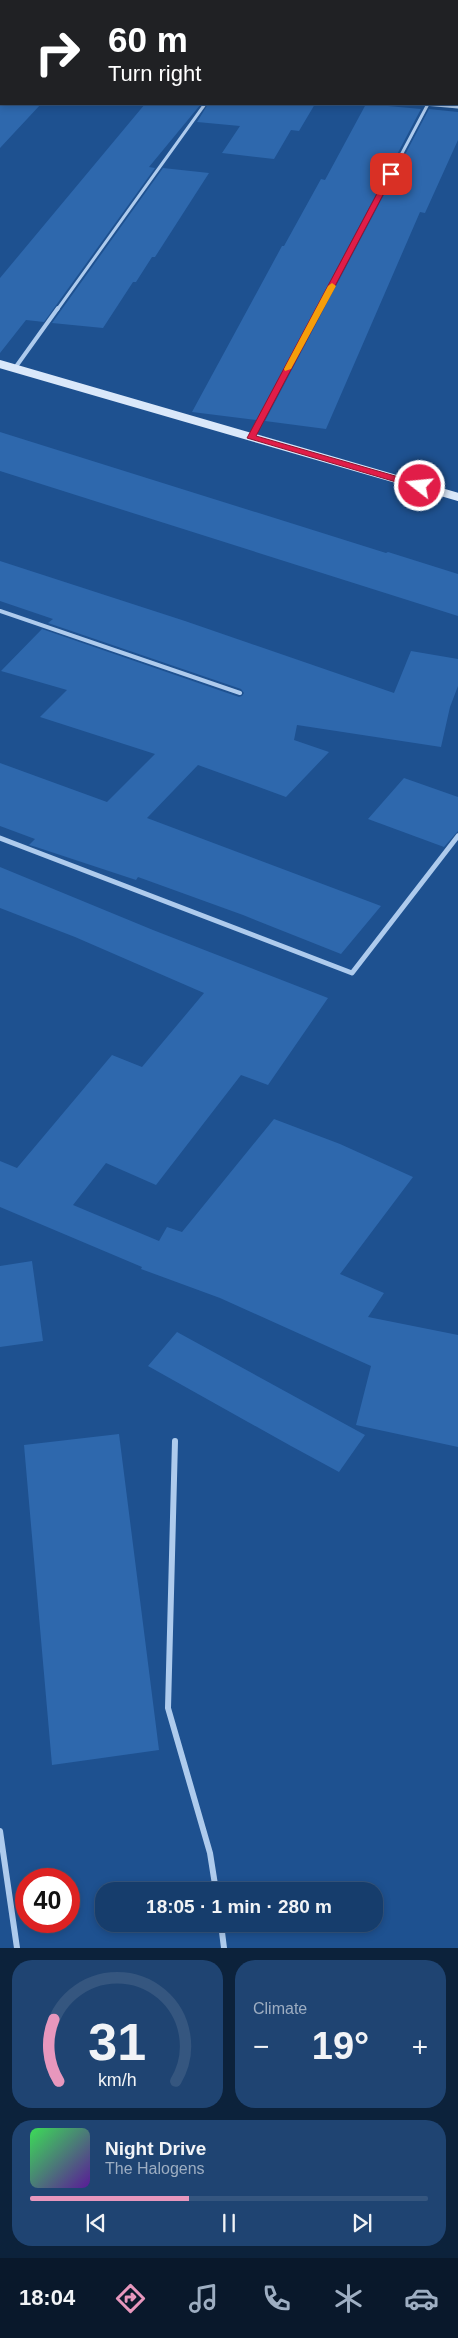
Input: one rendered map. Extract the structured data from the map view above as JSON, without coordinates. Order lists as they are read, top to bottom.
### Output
{
  "page": {
    "turn": ["60 m", "Turn right"],
    "limit": "40",
    "trip": "18:05 · 1 min · 280 m",
    "tile": "Climate",
    "heat": ["−", "19°", "+"],
    "song": ["Night Drive", "The Halogens"],
    "tabs": "18:04",
    "gauge": ["31", "km/h"]
  }
}
